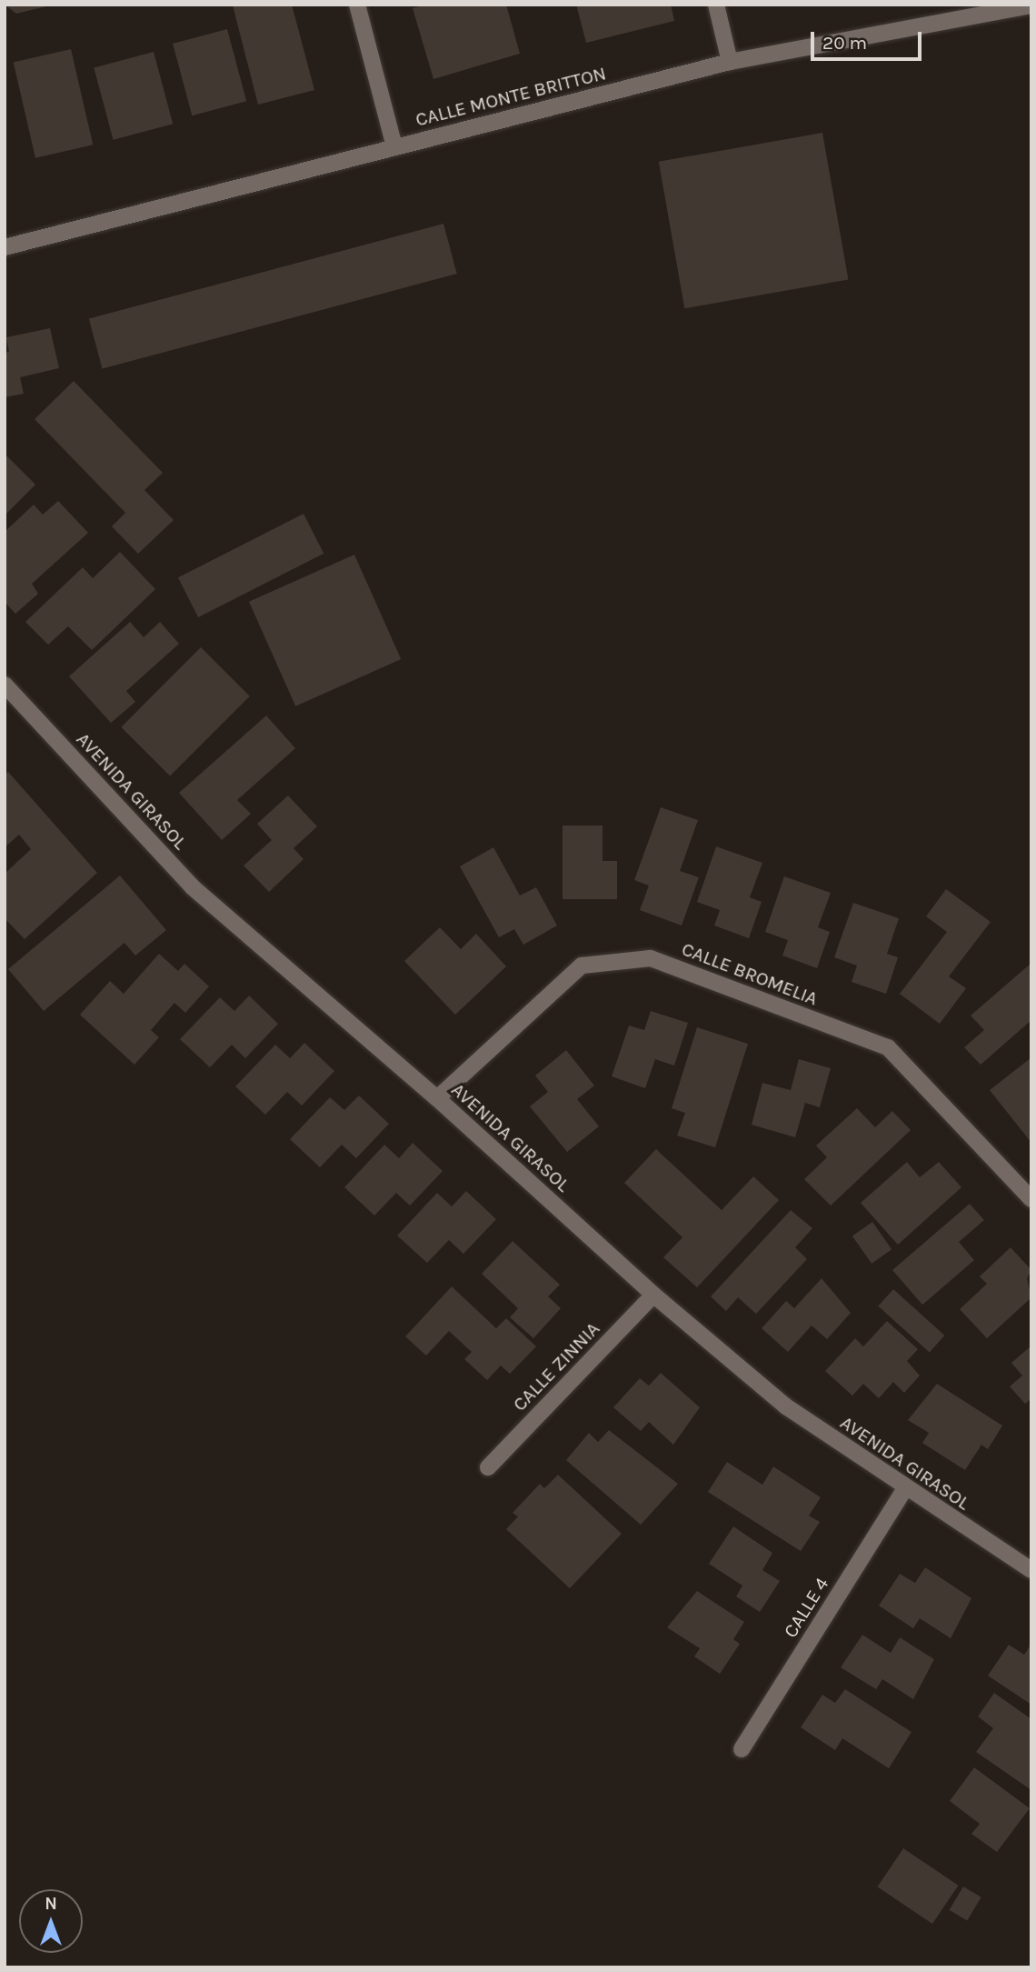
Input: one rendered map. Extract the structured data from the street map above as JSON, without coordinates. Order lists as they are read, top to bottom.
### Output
{
  "streets": {
    "street": [
      "CALLE MONTE BRITTON",
      "AVENIDA GIRASOL",
      "CALLE BROMELIA",
      "CALLE ZINNIA",
      "CALLE 4"
    ]
  },
  "crossings": [
    ["AVENIDA GIRASOL", "CALLE BROMELIA"],
    ["AVENIDA GIRASOL", "CALLE ZINNIA"],
    ["AVENIDA GIRASOL", "CALLE 4"]
  ],
  "scale_bar": "20 m",
  "north": "top"
}
